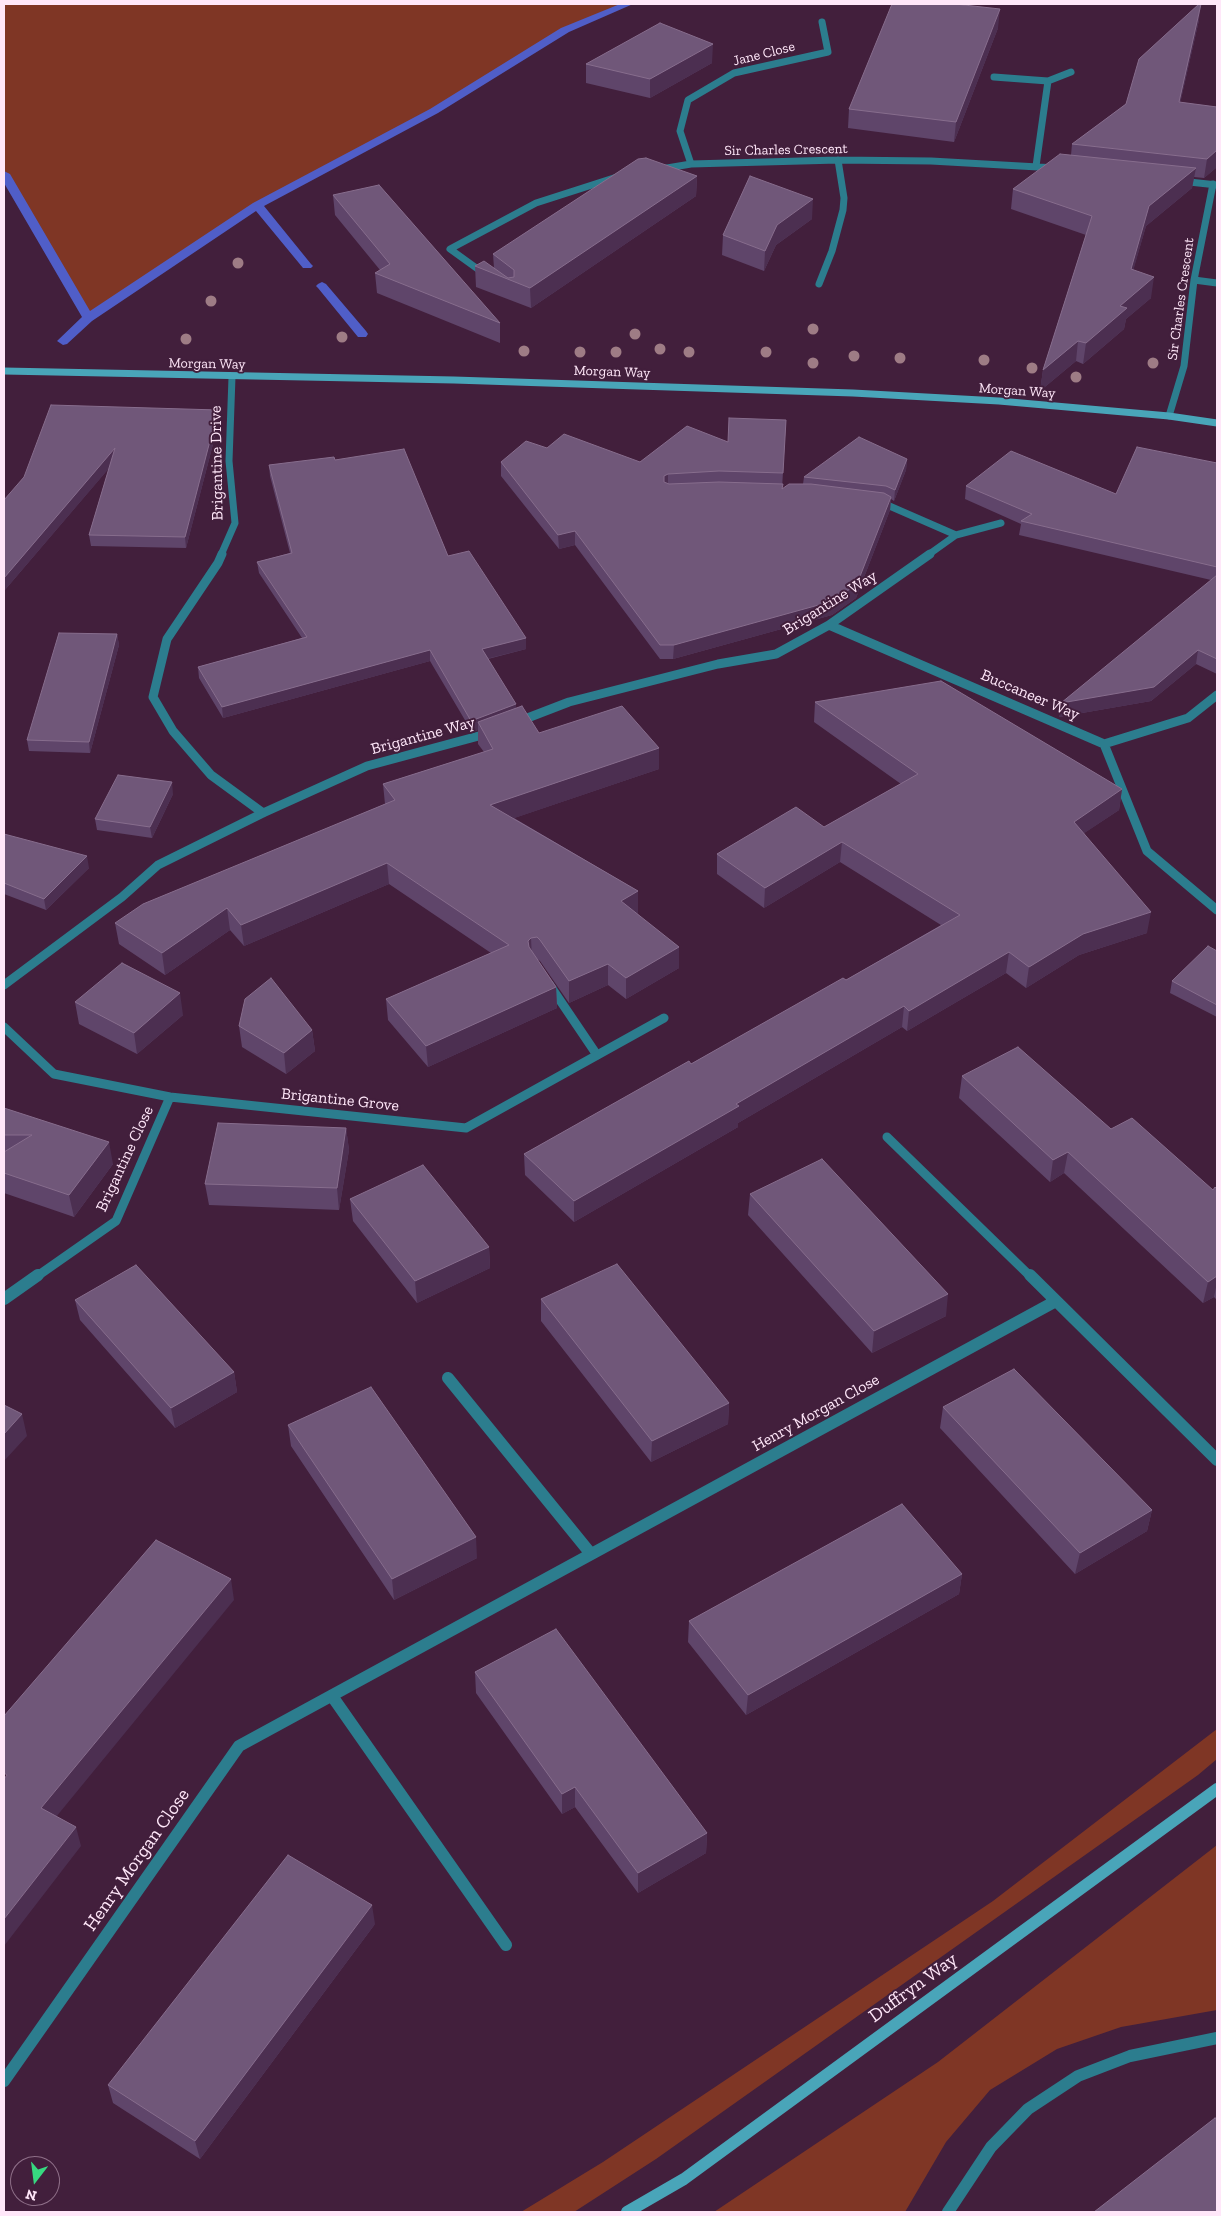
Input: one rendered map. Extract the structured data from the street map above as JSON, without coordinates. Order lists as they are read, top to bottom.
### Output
{
  "streets": {
    "street": [
      "Jane Close",
      "Sir Charles Crescent",
      "Morgan Way",
      "Brigantine Drive",
      "Brigantine Way",
      "Buccaneer Way",
      "Brigantine Grove",
      "Brigantine Close",
      "Henry Morgan Close",
      "Duffryn Way"
    ]
  },
  "crossings": [
    ["Jane Close", "Sir Charles Crescent"],
    ["Sir Charles Crescent", "Morgan Way"],
    ["Morgan Way", "Brigantine Drive"],
    ["Brigantine Drive", "Brigantine Way"],
    ["Brigantine Way", "Buccaneer Way"],
    ["Brigantine Grove", "Brigantine Close"]
  ],
  "north": "bottom"
}
